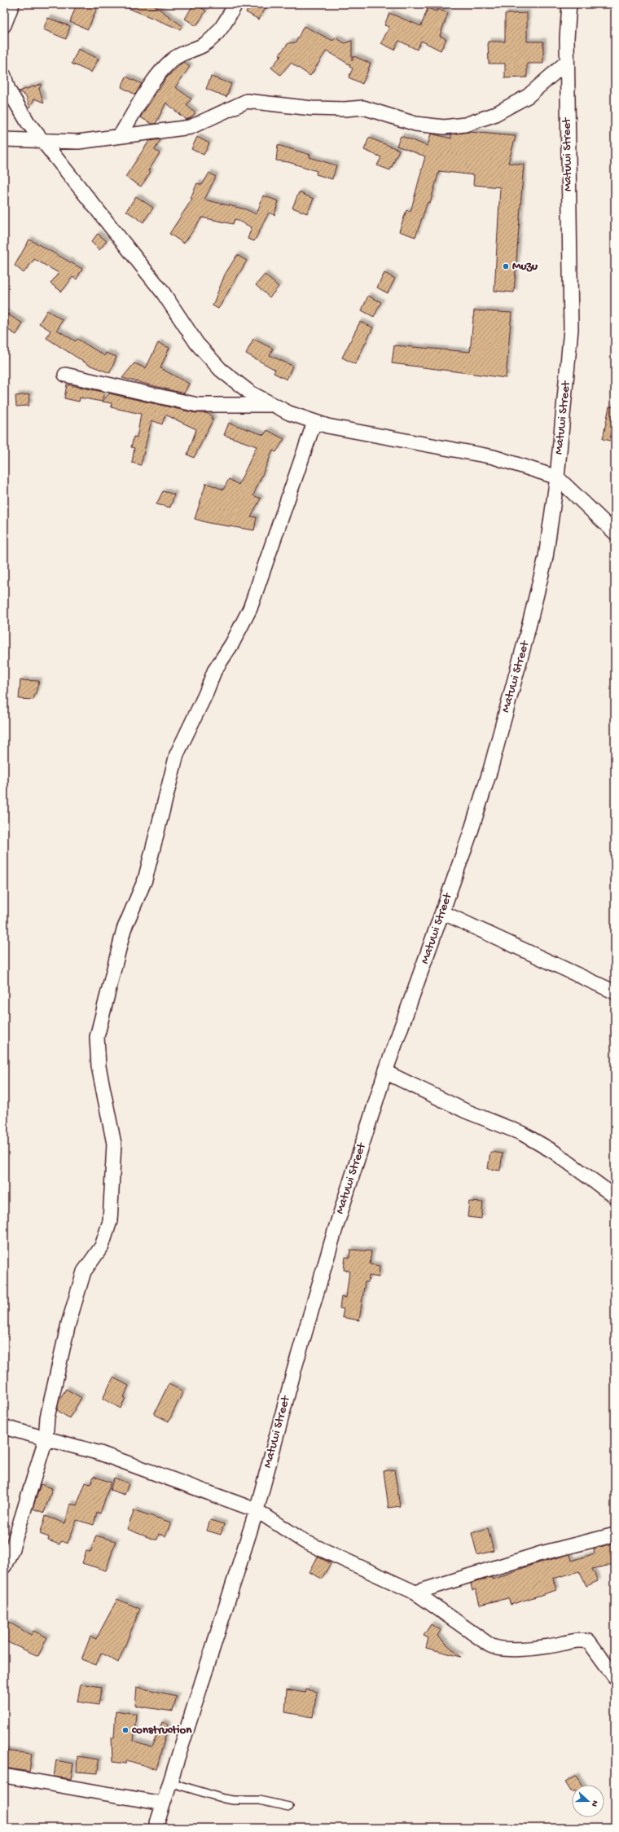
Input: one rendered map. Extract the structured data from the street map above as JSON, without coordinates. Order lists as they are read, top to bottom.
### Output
{
  "streets": {
    "street": ["Matuwi Street"]
  },
  "places": ["Muzu", "construction"],
  "north": "right"
}
